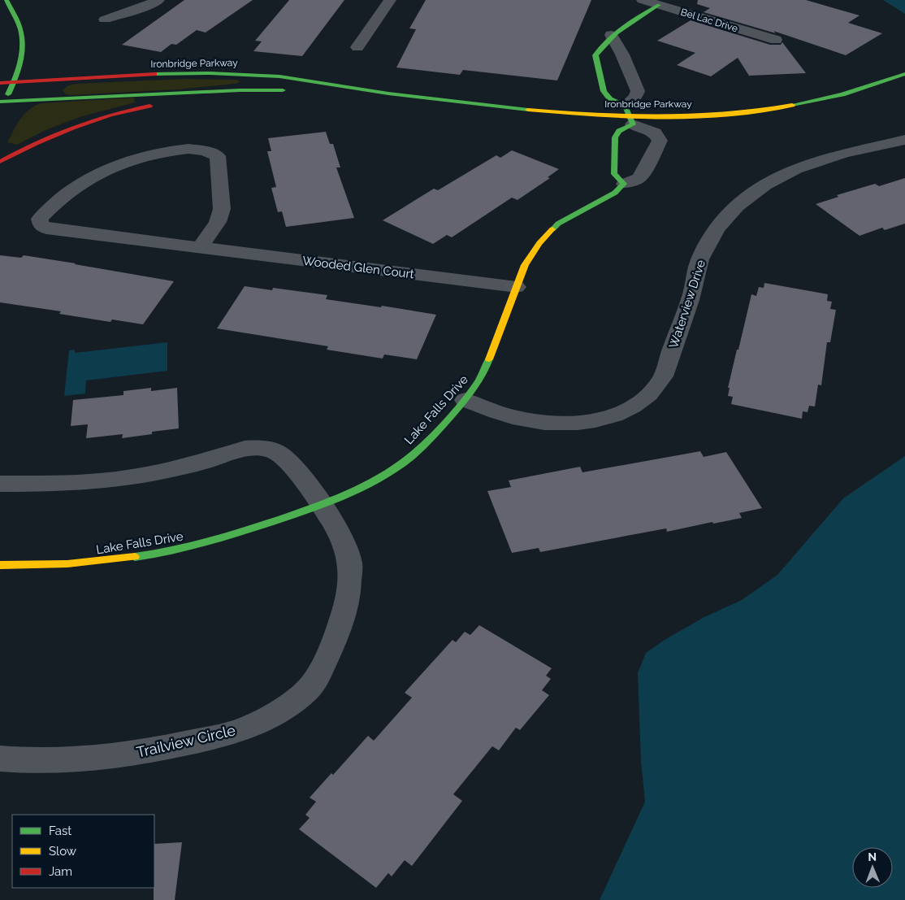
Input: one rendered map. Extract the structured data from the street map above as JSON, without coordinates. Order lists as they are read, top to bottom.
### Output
{
  "streets": {
    "street": [
      "Bel Lac Drive",
      "Ironbridge Parkway",
      "Wooded Glen Court",
      "Waterview Drive",
      "Lake Falls Drive",
      "Trailview Circle"
    ]
  },
  "crossings": [
    ["Wooded Glen Court", "Lake Falls Drive"],
    ["Waterview Drive", "Lake Falls Drive"],
    ["Lake Falls Drive", "Trailview Circle"]
  ],
  "legend": ["Fast", "Slow", "Jam"],
  "north": "top"
}
